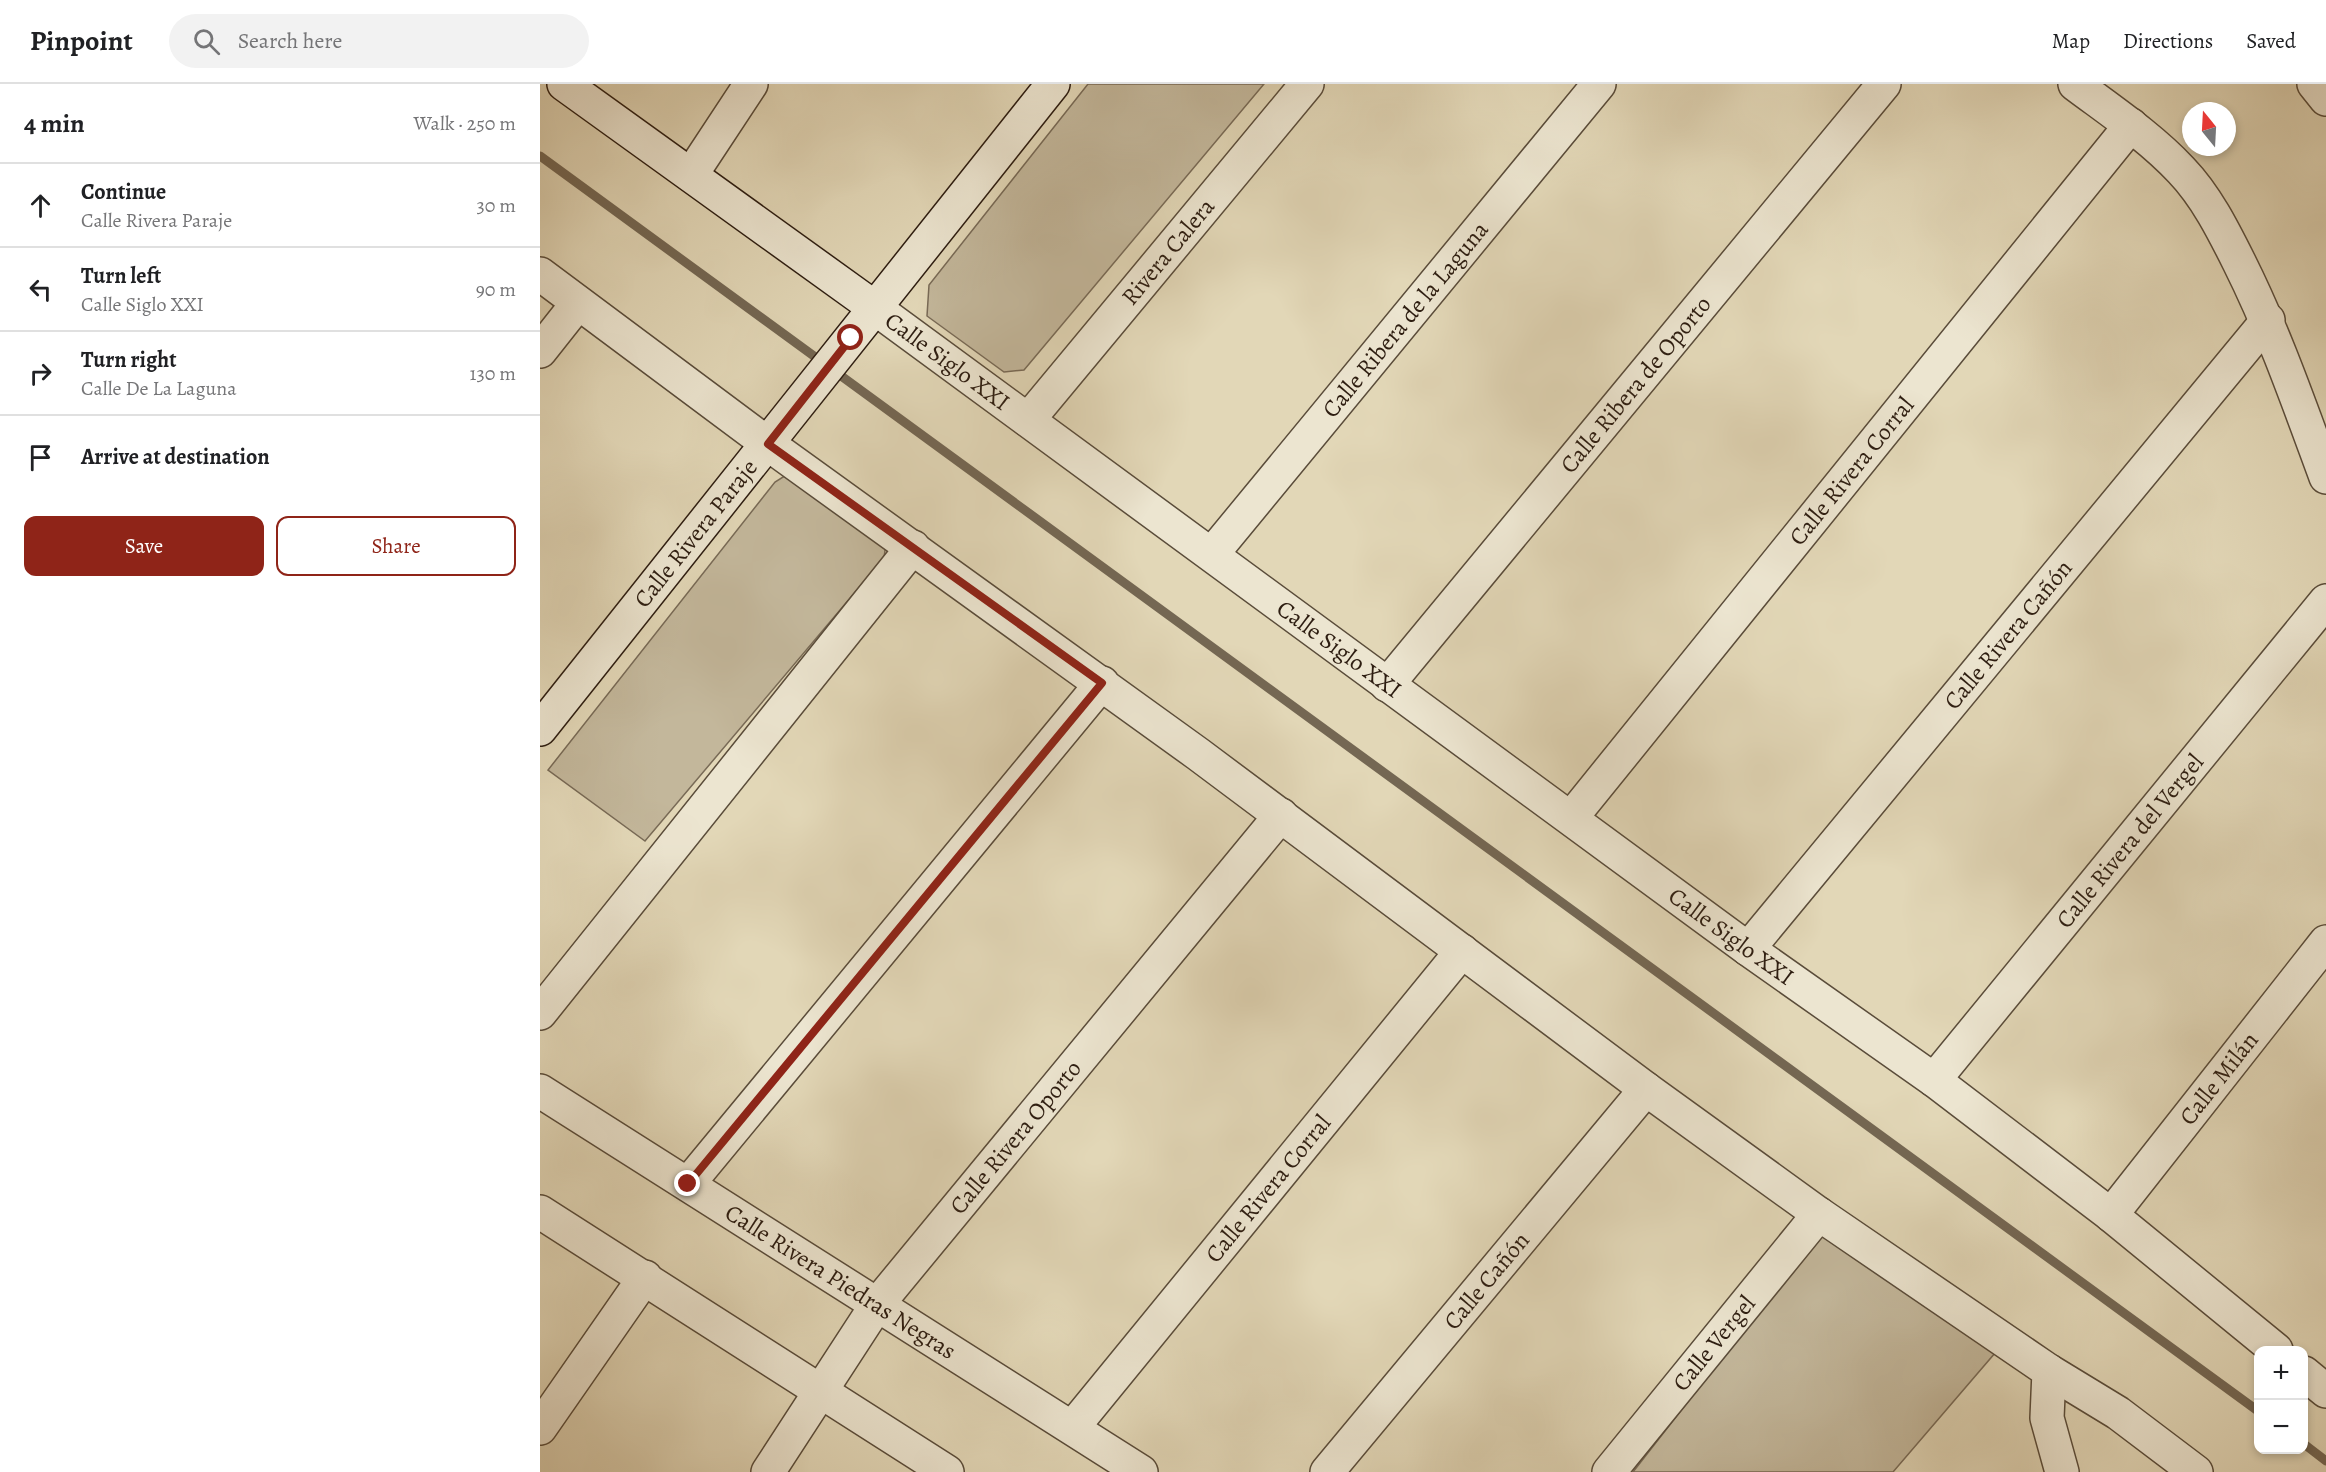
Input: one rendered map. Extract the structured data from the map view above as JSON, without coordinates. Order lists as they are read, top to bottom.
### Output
{
  "streets": {
    "street": [
      "Rivera Calera",
      "Calle Ribera de la Laguna",
      "Calle Siglo XXI",
      "Calle Ribera de Oporto",
      "Calle Rivera Corral",
      "Calle Rivera Paraje",
      "Calle Rivera Cañón",
      "Calle Rivera del Vergel",
      "Calle Milán",
      "Calle Rivera Oporto",
      "Calle Rivera Piedras Negras",
      "Calle Cañón",
      "Calle Vergel"
    ]
  },
  "crossings": [
    ["Rivera Calera", "Calle Siglo XXI"],
    ["Calle Ribera de la Laguna", "Calle Siglo XXI"],
    ["Calle Siglo XXI", "Calle Ribera de Oporto"],
    ["Calle Siglo XXI", "Calle Rivera Corral"],
    ["Calle Siglo XXI", "Calle Rivera Paraje"],
    ["Calle Siglo XXI", "Calle Rivera Cañón"],
    ["Calle Siglo XXI", "Calle Rivera del Vergel"],
    ["Calle Siglo XXI", "Calle Milán"],
    ["Calle Rivera Corral", "Calle Rivera Piedras Negras"],
    ["Calle Rivera Oporto", "Calle Rivera Piedras Negras"]
  ],
  "north": "top",
  "page": {
    "header": "Pinpoint",
    "search": "Search here",
    "nav": ["Map", "Directions", "Saved"],
    "heading": ["4 min", "Walk · 250 m"],
    "list": [
      ["Continue", "Calle Rivera Paraje", "30 m"],
      ["Turn left", "Calle Siglo XXI", "90 m"],
      ["Turn right", "Calle De La Laguna", "130 m"],
      "Arrive at destination"
    ],
    "buttons": ["Save", "Share"],
    "map_buttons": ["+", "−"]
  }
}
